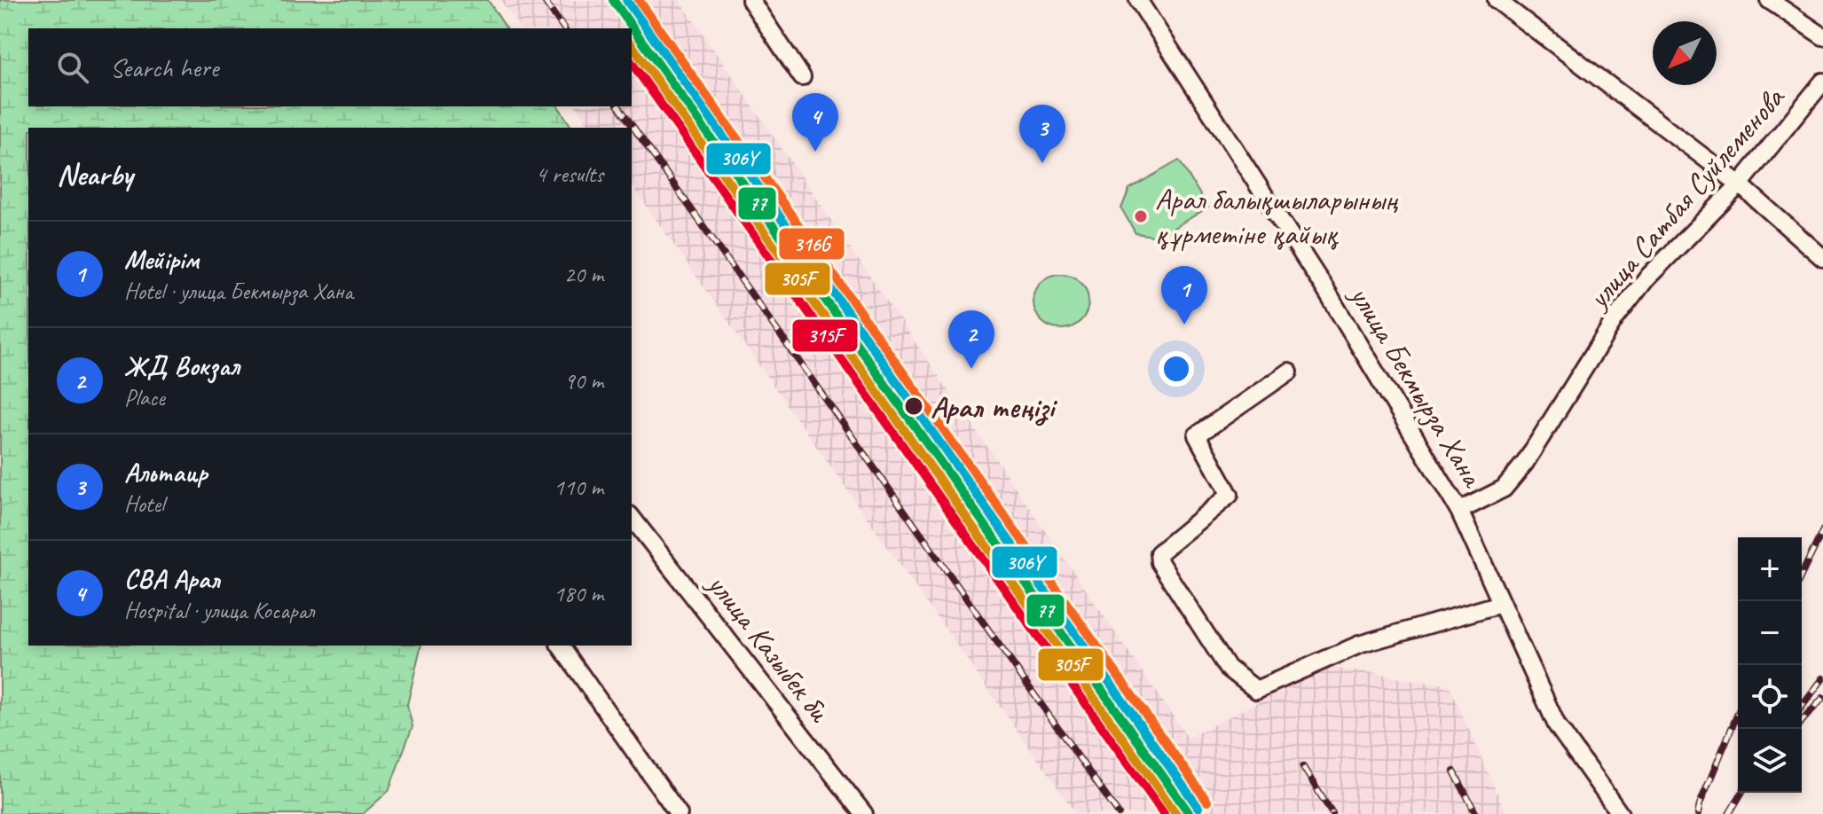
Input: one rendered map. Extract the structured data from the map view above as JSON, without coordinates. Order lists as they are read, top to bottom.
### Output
{
  "streets": {
    "street": ["улица Сатбая Суйлеменова", "улица Бекмырза Хана", "улица Казыбек би"]
  },
  "crossings": [
    ["улица Сатбая Суйлеменова", "улица Бекмырза Хана"]
  ],
  "places": ["Арал балықшыларының құрметіне қайық", "Арал теңізі"],
  "lines": [
    "transit line 77",
    "transit line 306Y",
    "transit line 316G",
    "transit line 305F",
    "transit line 315F"
  ],
  "north": "bottom left",
  "page": {
    "search": "Search here",
    "pins": [
      "4",
      "3",
      "1",
      "2"
    ],
    "heading": ["Nearby", "4 results"],
    "list": [
      {
        "mark": "1",
        "name": "Мейірім",
        "note": "Hotel · улица Бекмырза Хана",
        "value": "20 m"
      },
      {
        "mark": "2",
        "name": "ЖД Вокзал",
        "note": "Place",
        "value": "90 m"
      },
      {
        "mark": "3",
        "name": "Альтаир",
        "note": "Hotel",
        "value": "110 m"
      },
      {
        "mark": "4",
        "name": "СВА Арал",
        "note": "Hospital · улица Косарал",
        "value": "180 m"
      }
    ],
    "map_buttons": ["+", "−"]
  }
}
